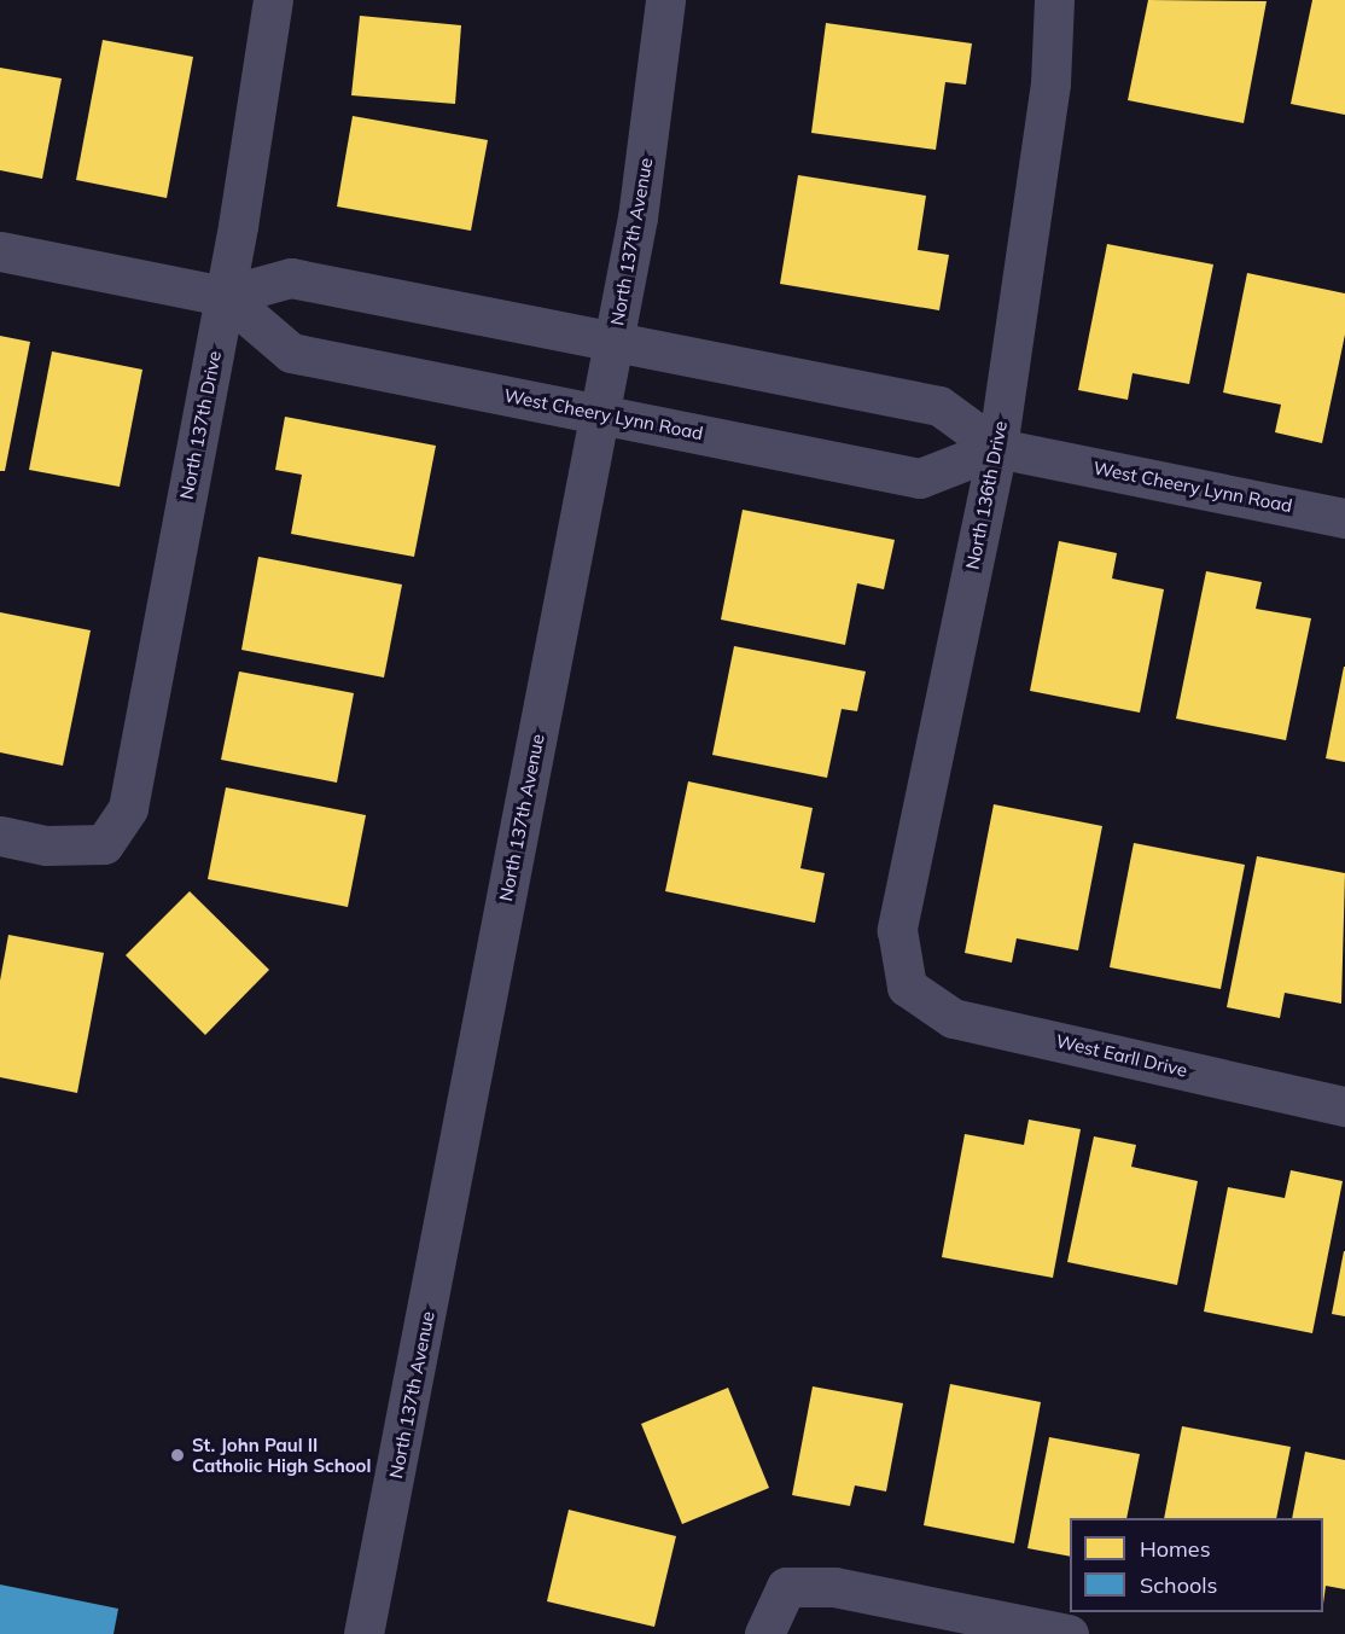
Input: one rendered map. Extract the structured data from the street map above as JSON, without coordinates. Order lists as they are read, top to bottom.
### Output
{
  "streets": {
    "street": [
      "North 137th Avenue",
      "West Cheery Lynn Road",
      "North 137th Drive",
      "North 136th Drive",
      "West Earll Drive"
    ]
  },
  "crossings": [
    ["North 137th Avenue", "West Cheery Lynn Road"],
    ["West Cheery Lynn Road", "North 137th Drive"],
    ["West Cheery Lynn Road", "North 136th Drive"],
    ["North 136th Drive", "West Earll Drive"]
  ],
  "places": ["St. John Paul II Catholic High School"],
  "legend": ["Homes", "Schools"]
}
